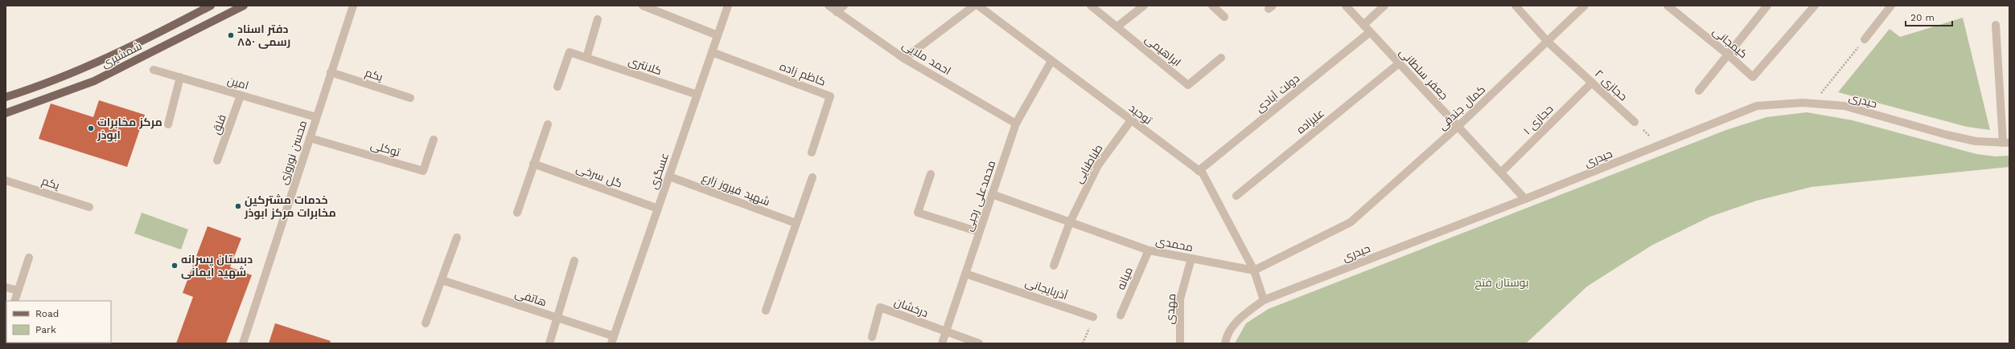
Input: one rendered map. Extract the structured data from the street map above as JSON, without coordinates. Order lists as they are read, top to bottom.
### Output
{
  "streets": {
    "main road": ["شمشیری"],
    "street": [
      "کیمجانی",
      "ابراهیمی",
      "احمد ملایی",
      "کلانتری",
      "کاظم زاده",
      "جعفر سلطانی",
      "یکم",
      "امین",
      "حجازی ۲",
      "دولت آبادی",
      "حیدری",
      "کمال جندقی",
      "توحید",
      "حجازی ۱",
      "علیزاده",
      "فلق",
      "توکلی",
      "محسن نوروزی",
      "طباطبایی",
      "عسگری",
      "گل سرخی",
      "شهید فیروز زارع",
      "محمدعلی رجبی",
      "محمدی",
      "میانه",
      "آذربایجانی",
      "هاتفی",
      "درخشان",
      "مهدی"
    ]
  },
  "crossings": [
    ["احمد ملایی", "محمدعلی رجبی"],
    ["کلانتری", "عسگری"],
    ["کاظم زاده", "عسگری"],
    ["جعفر سلطانی", "دولت آبادی"],
    ["جعفر سلطانی", "حیدری"],
    ["جعفر سلطانی", "کمال جندقی"],
    ["جعفر سلطانی", "حجازی ۱"],
    ["جعفر سلطانی", "علیزاده"],
    ["یکم", "محسن نوروزی"],
    ["امین", "فلق"],
    ["امین", "محسن نوروزی"],
    ["حجازی ۲", "کمال جندقی"],
    ["حجازی ۲", "حجازی ۱"],
    ["دولت آبادی", "توحید"],
    ["حیدری", "توحید"],
    ["کمال جندقی", "توحید"],
    ["کمال جندقی", "محمدی"],
    ["توحید", "طباطبایی"],
    ["توحید", "محمدعلی رجبی"],
    ["توحید", "محمدی"],
    ["توکلی", "محسن نوروزی"],
    ["طباطبایی", "محمدی"],
    ["عسگری", "گل سرخی"],
    ["عسگری", "شهید فیروز زارع"],
    ["عسگری", "هاتفی"],
    ["محمدعلی رجبی", "محمدی"],
    ["محمدعلی رجبی", "آذربایجانی"],
    ["محمدعلی رجبی", "درخشان"],
    ["محمدی", "میانه"],
    ["محمدی", "مهدی"]
  ],
  "parks": ["بوستان فتح"],
  "places": [
    "دفتر اسناد رسمی ۸۵۰",
    "مرکز مخابرات ابوذر",
    "خدمات مشترکین مخابرات مرکز ابوذر",
    "دبستان پسرانه شهید ایمانی"
  ],
  "legend": ["Road", "Park"],
  "scale_bar": "20 m"
}
